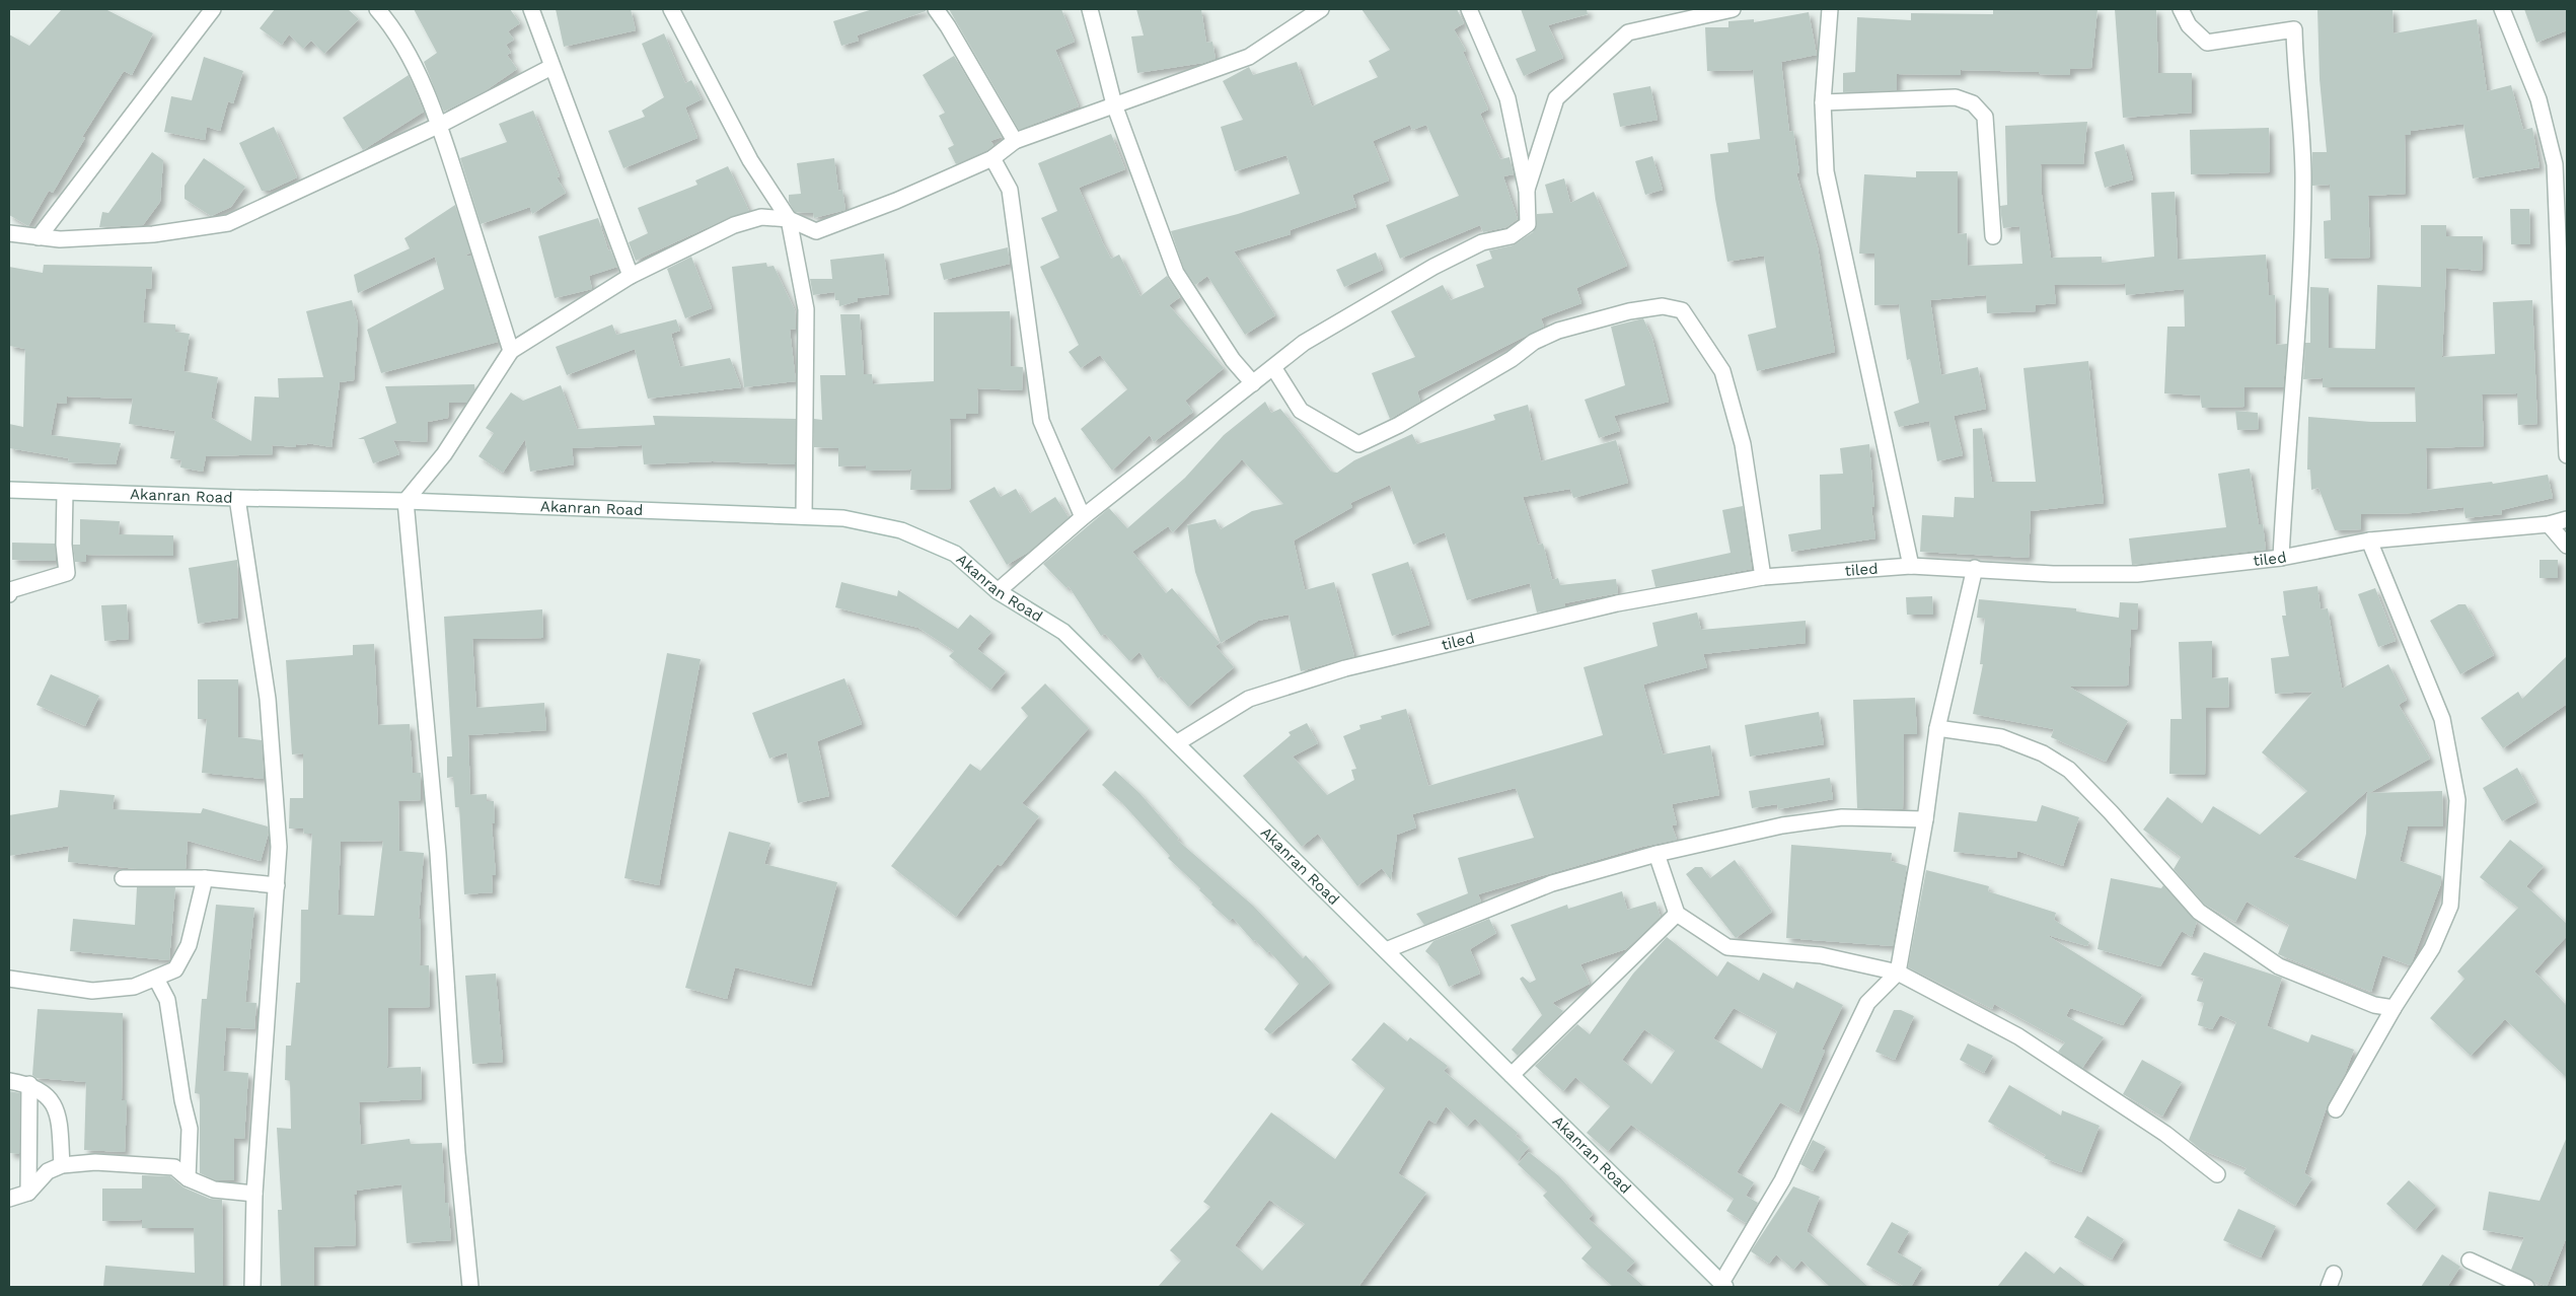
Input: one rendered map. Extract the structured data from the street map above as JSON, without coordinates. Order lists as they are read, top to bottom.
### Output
{
  "streets": {
    "street": ["Akanran Road", "tiled"]
  },
  "crossings": [
    ["Akanran Road", "tiled"]
  ]
}
